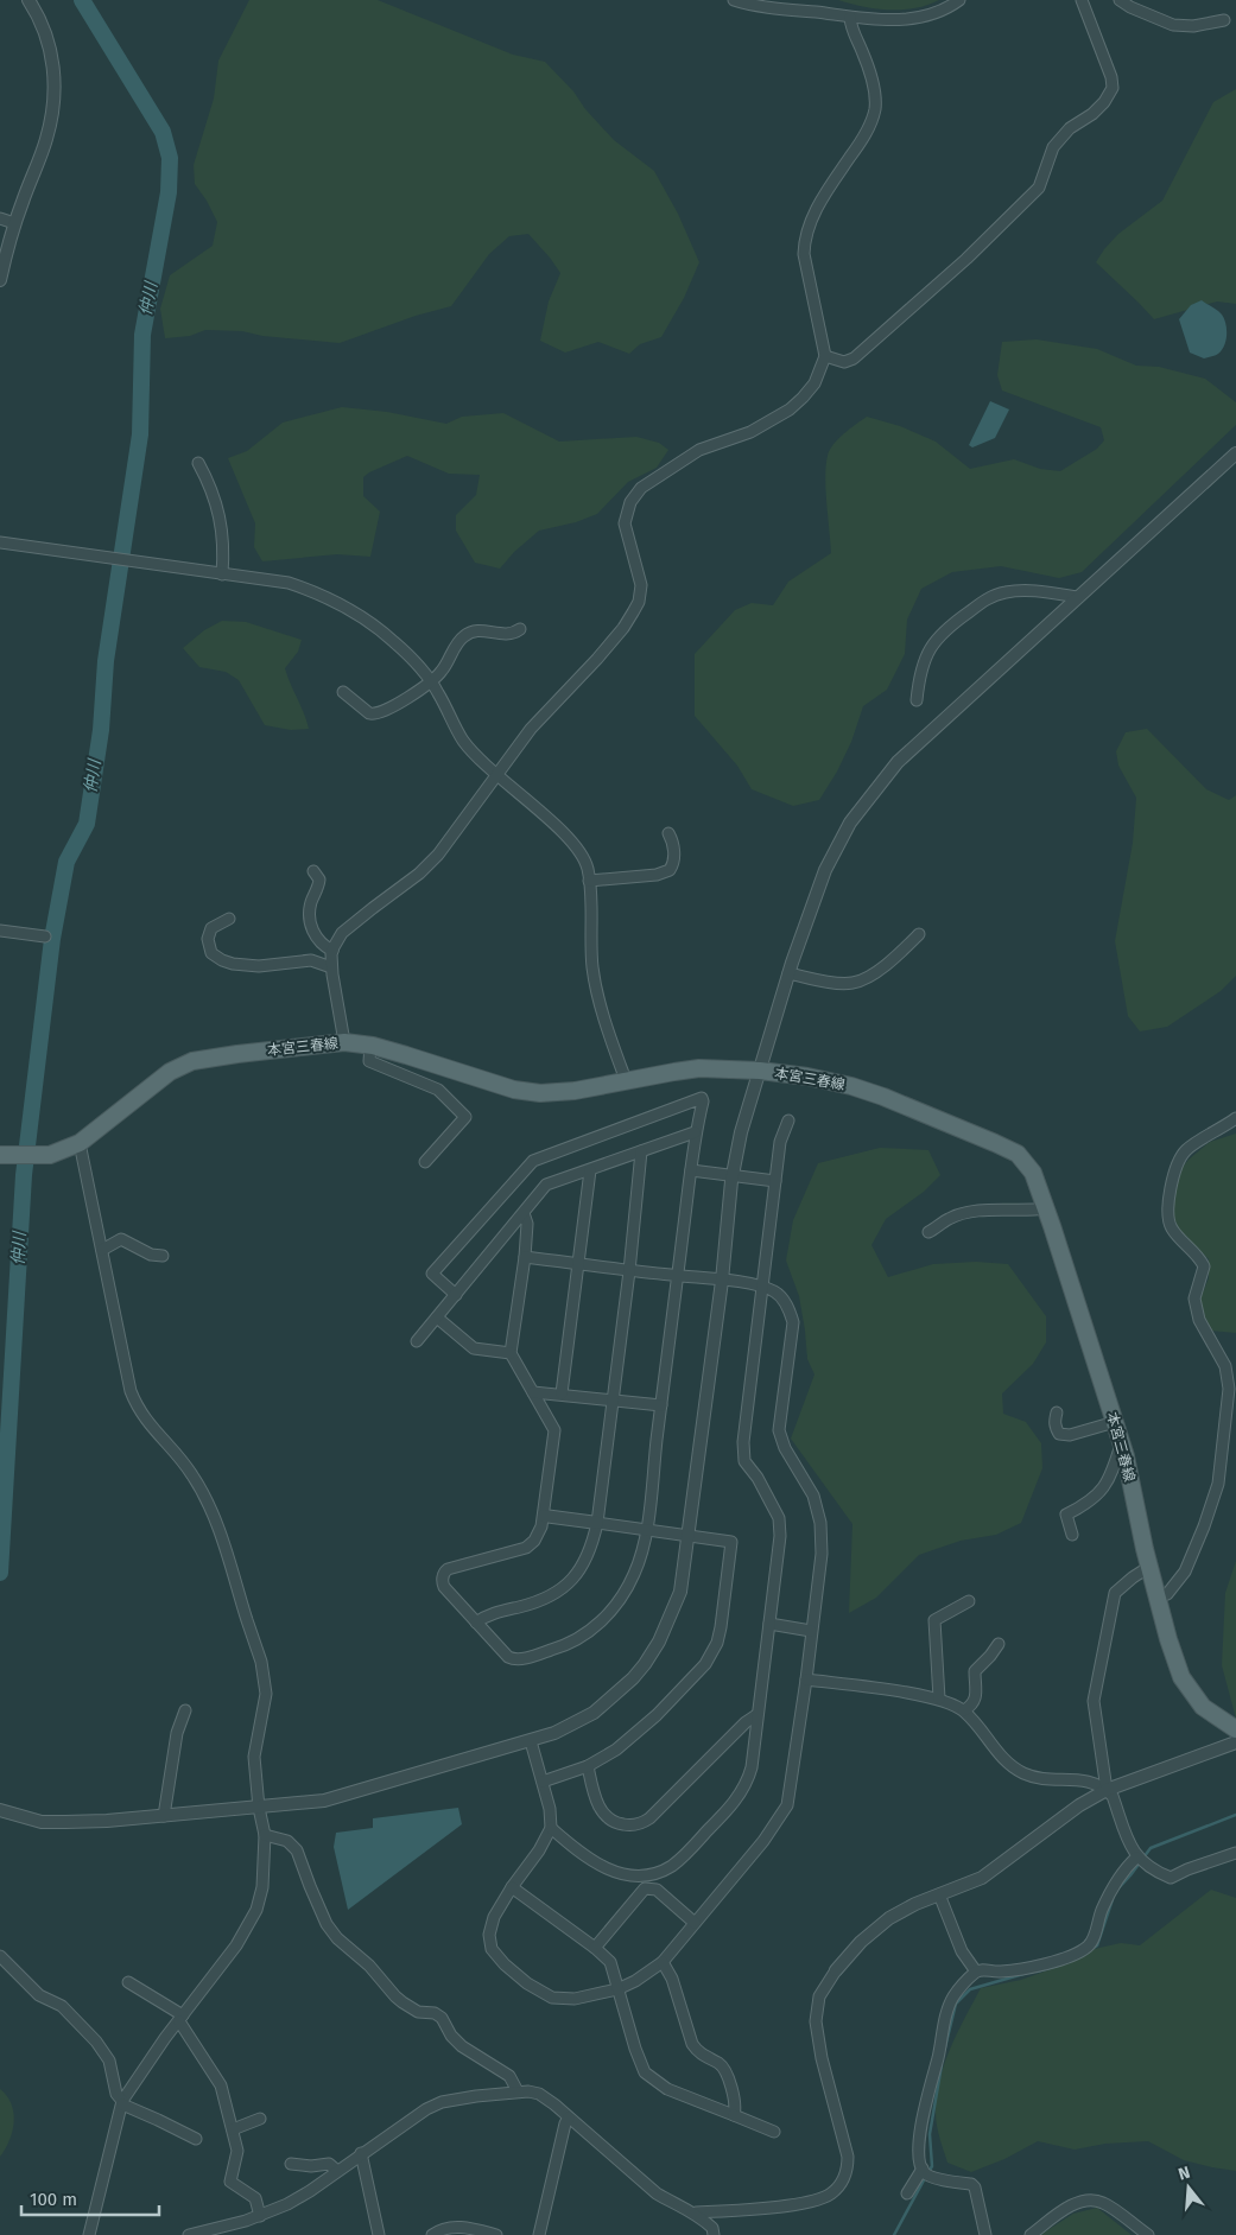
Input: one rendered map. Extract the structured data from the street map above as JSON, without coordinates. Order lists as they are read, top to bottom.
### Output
{
  "streets": {
    "main road": ["本宮三春線"]
  },
  "water": ["仲川"],
  "scale_bar": "100 m",
  "north": "top"
}
